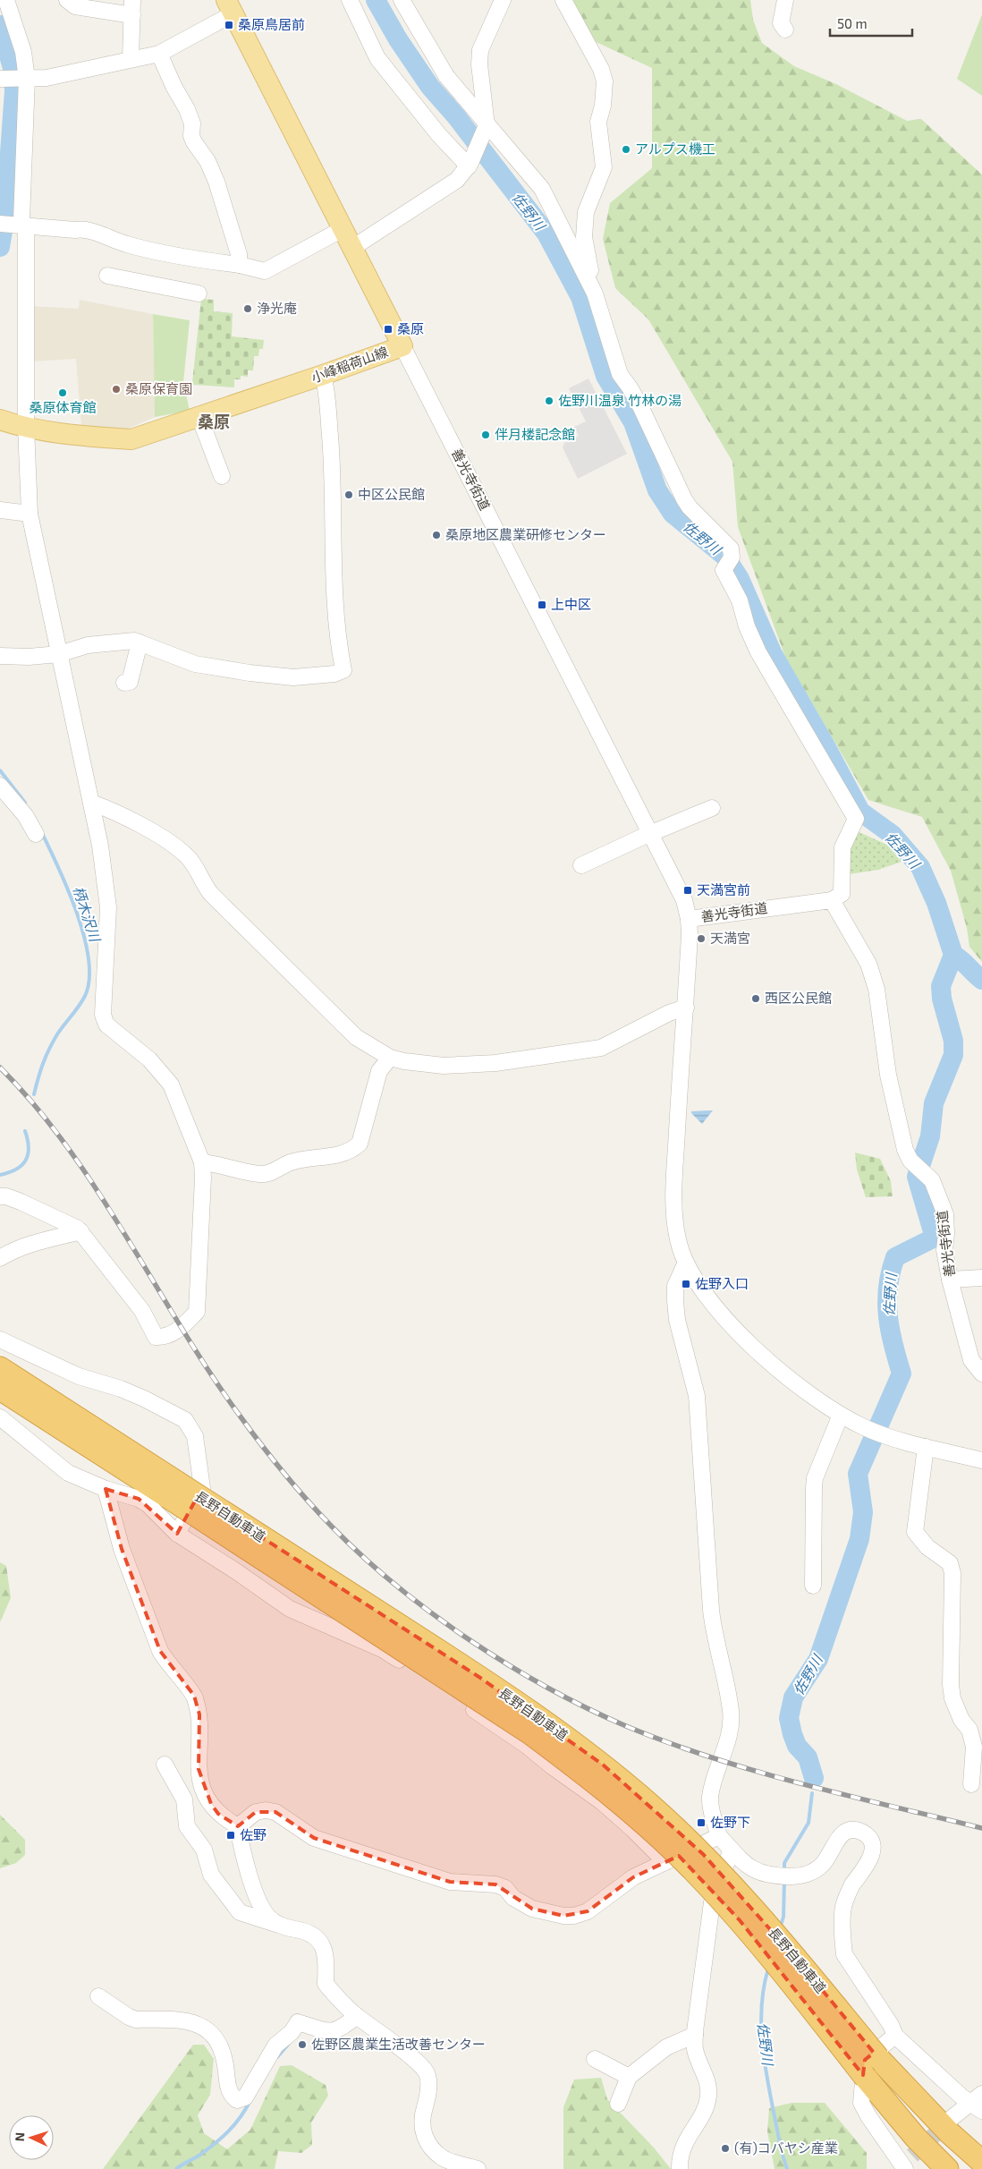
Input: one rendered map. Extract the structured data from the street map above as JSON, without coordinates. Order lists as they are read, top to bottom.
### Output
{
  "streets": {
    "highway": ["長野自動車道"],
    "main road": ["小峰稲荷山線"],
    "street": ["善光寺街道"]
  },
  "crossings": [
    ["小峰稲荷山線", "善光寺街道"]
  ],
  "districts": ["桑原"],
  "water": ["佐野川", "柄木沢川"],
  "places": {
    "transit": [
      "桑原鳥居前",
      "桑原",
      "上中区",
      "天満宮前",
      "佐野入口",
      "佐野下",
      "佐野"
    ],
    "other": [
      "アルプス機工",
      "浄光庵",
      "桑原保育園",
      "桑原体育館",
      "佐野川温泉 竹林の湯",
      "伴月楼記念館",
      "中区公民館",
      "桑原地区農業研修センター",
      "天満宮",
      "西区公民館",
      "佐野区農業生活改善センター",
      "(有)コバヤシ産業"
    ]
  },
  "scale_bar": "50 m",
  "north": "left"
}
